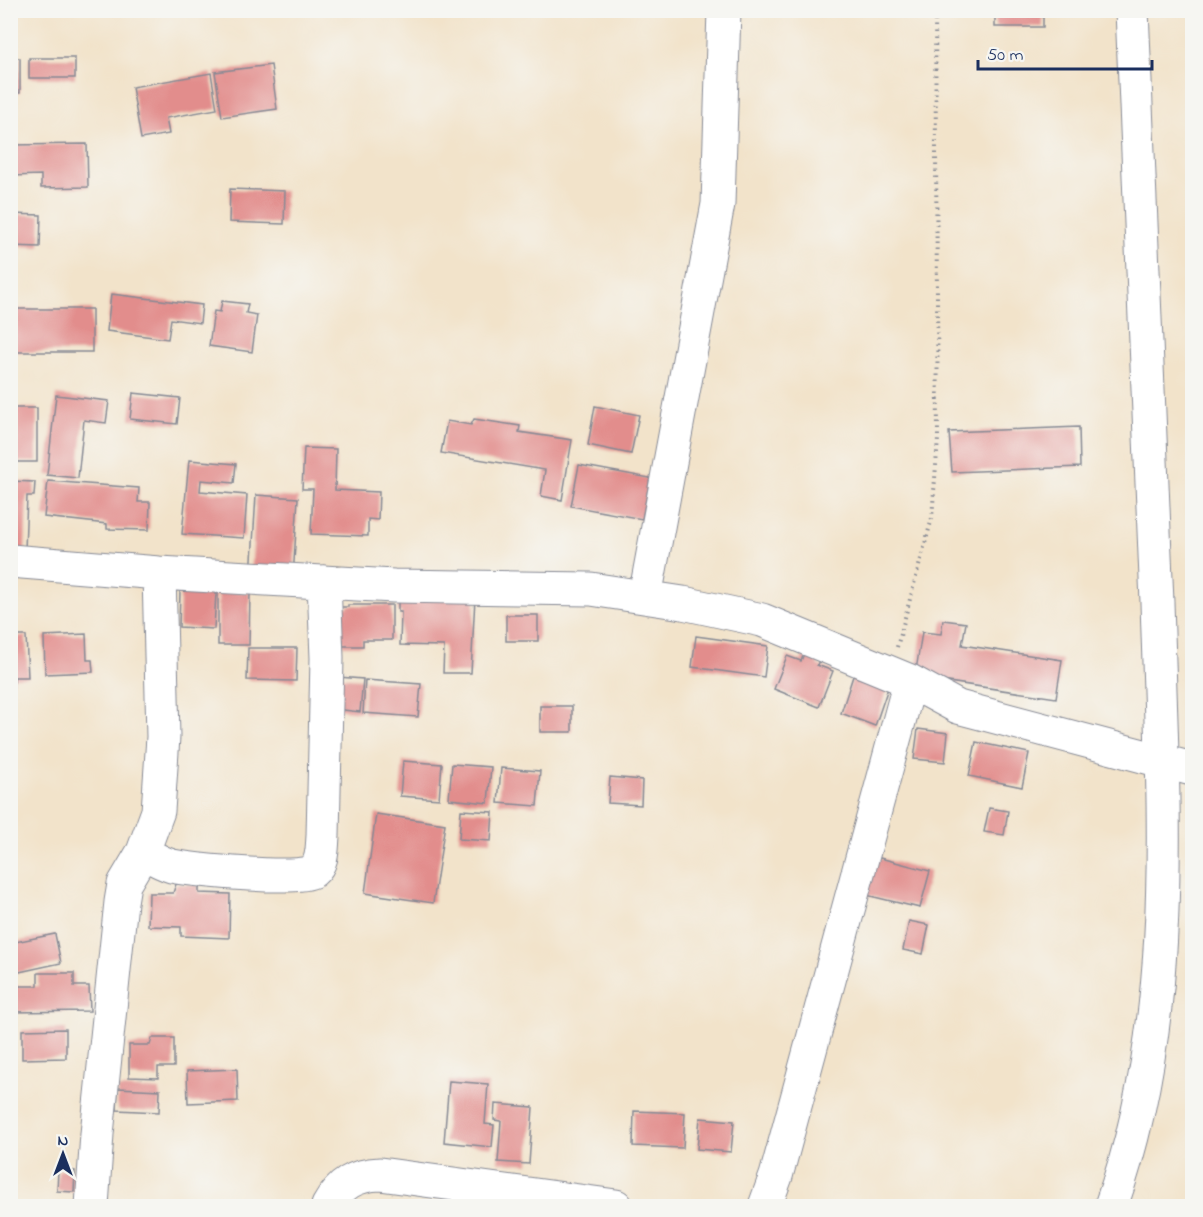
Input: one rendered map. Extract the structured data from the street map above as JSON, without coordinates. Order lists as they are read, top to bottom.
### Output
{
  "scale_bar": "50 m",
  "north": "top"
}
